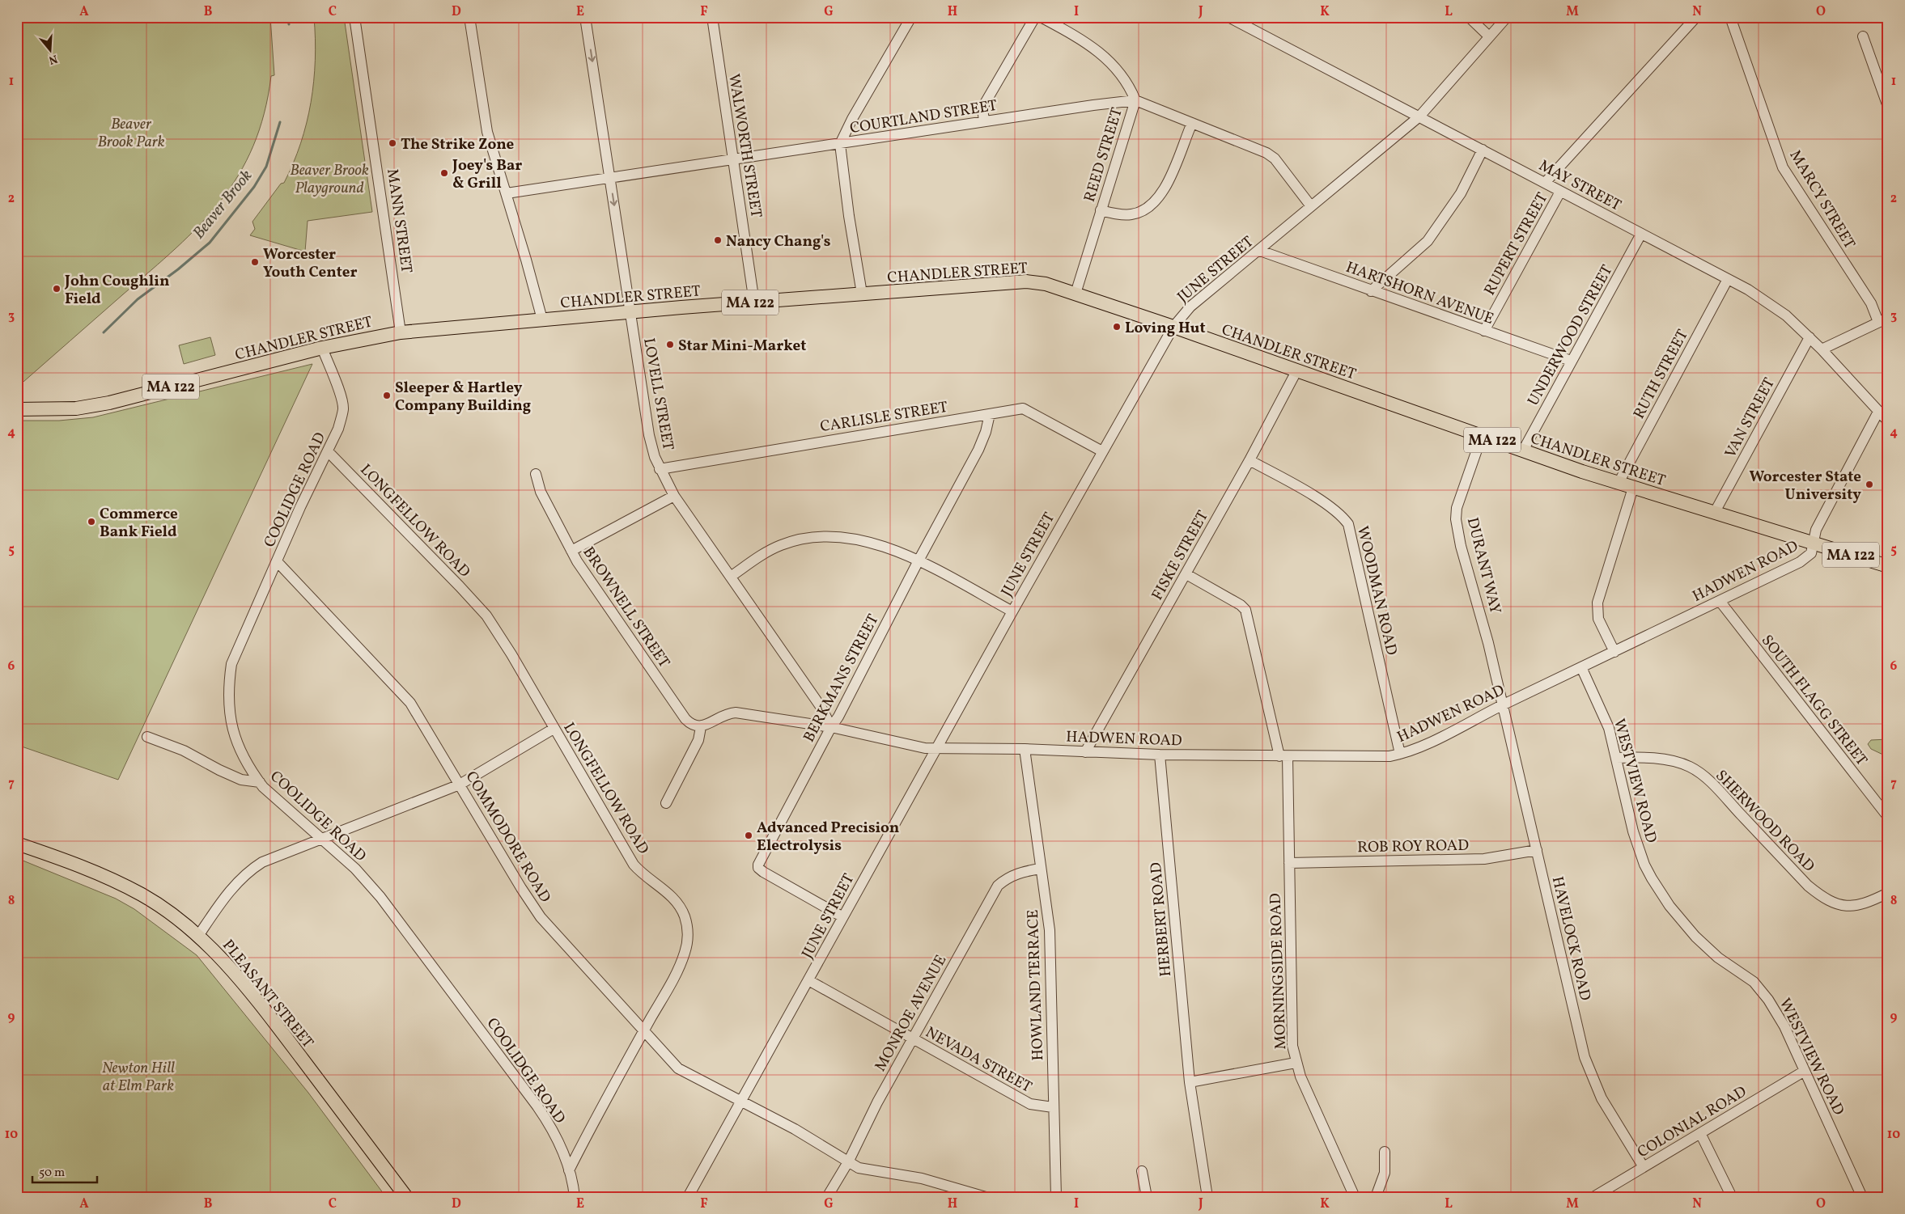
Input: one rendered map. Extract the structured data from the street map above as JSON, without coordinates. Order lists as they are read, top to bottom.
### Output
{
  "streets": {
    "main road": ["CHANDLER STREET", "MA 122", "PLEASANT STREET"],
    "street": [
      "COURTLAND STREET",
      "WALWORTH STREET",
      "REED STREET",
      "MAY STREET",
      "MARCY STREET",
      "MANN STREET",
      "RUPERT STREET",
      "JUNE STREET",
      "HARTSHORN AVENUE",
      "UNDERWOOD STREET",
      "RUTH STREET",
      "LOVELL STREET",
      "CARLISLE STREET",
      "VAN STREET",
      "COOLIDGE ROAD",
      "LONGFELLOW ROAD",
      "FISKE STREET",
      "DURANT WAY",
      "HADWEN ROAD",
      "WOODMAN ROAD",
      "BROWNELL STREET",
      "BERKMANS STREET",
      "SOUTH FLAGG STREET",
      "WESTVIEW ROAD",
      "SHERWOOD ROAD",
      "COMMODORE ROAD",
      "ROB ROY ROAD",
      "HERBERT ROAD",
      "HAVELOCK ROAD",
      "MORNINGSIDE ROAD",
      "HOWLAND TERRACE",
      "MONROE AVENUE",
      "NEVADA STREET",
      "COLONIAL ROAD"
    ]
  },
  "crossings": [
    ["COURTLAND STREET", "WALWORTH STREET"],
    ["COURTLAND STREET", "REED STREET"],
    ["COURTLAND STREET", "JUNE STREET"],
    ["COURTLAND STREET", "LOVELL STREET"],
    ["WALWORTH STREET", "CHANDLER STREET"],
    ["REED STREET", "CHANDLER STREET"],
    ["MAY STREET", "RUPERT STREET"],
    ["MAY STREET", "JUNE STREET"],
    ["MAY STREET", "UNDERWOOD STREET"],
    ["MAY STREET", "RUTH STREET"],
    ["MAY STREET", "VAN STREET"],
    ["MAY STREET", "HADWEN ROAD"],
    ["MANN STREET", "CHANDLER STREET"],
    ["RUPERT STREET", "HARTSHORN AVENUE"],
    ["JUNE STREET", "CHANDLER STREET"],
    ["JUNE STREET", "HARTSHORN AVENUE"],
    ["JUNE STREET", "CARLISLE STREET"],
    ["JUNE STREET", "HADWEN ROAD"],
    ["JUNE STREET", "BERKMANS STREET"],
    ["JUNE STREET", "COMMODORE ROAD"],
    ["JUNE STREET", "NEVADA STREET"],
    ["CHANDLER STREET", "UNDERWOOD STREET"],
    ["CHANDLER STREET", "RUTH STREET"],
    ["CHANDLER STREET", "LOVELL STREET"],
    ["CHANDLER STREET", "VAN STREET"],
    ["CHANDLER STREET", "COOLIDGE ROAD"],
    ["CHANDLER STREET", "FISKE STREET"],
    ["CHANDLER STREET", "DURANT WAY"],
    ["CHANDLER STREET", "HADWEN ROAD"],
    ["HARTSHORN AVENUE", "UNDERWOOD STREET"],
    ["LOVELL STREET", "CARLISLE STREET"],
    ["LOVELL STREET", "BERKMANS STREET"],
    ["CARLISLE STREET", "BERKMANS STREET"],
    ["COOLIDGE ROAD", "LONGFELLOW ROAD"],
    ["COOLIDGE ROAD", "COMMODORE ROAD"],
    ["LONGFELLOW ROAD", "COMMODORE ROAD"],
    ["FISKE STREET", "HADWEN ROAD"],
    ["FISKE STREET", "WOODMAN ROAD"],
    ["FISKE STREET", "MORNINGSIDE ROAD"],
    ["DURANT WAY", "HADWEN ROAD"],
    ["DURANT WAY", "HAVELOCK ROAD"],
    ["HADWEN ROAD", "WOODMAN ROAD"],
    ["HADWEN ROAD", "SOUTH FLAGG STREET"],
    ["HADWEN ROAD", "WESTVIEW ROAD"],
    ["HADWEN ROAD", "HERBERT ROAD"],
    ["HADWEN ROAD", "HAVELOCK ROAD"],
    ["HADWEN ROAD", "MORNINGSIDE ROAD"],
    ["HADWEN ROAD", "HOWLAND TERRACE"],
    ["WESTVIEW ROAD", "SHERWOOD ROAD"],
    ["WESTVIEW ROAD", "COLONIAL ROAD"],
    ["COMMODORE ROAD", "MONROE AVENUE"],
    ["ROB ROY ROAD", "HAVELOCK ROAD"],
    ["ROB ROY ROAD", "MORNINGSIDE ROAD"],
    ["HAVELOCK ROAD", "COLONIAL ROAD"],
    ["HOWLAND TERRACE", "MONROE AVENUE"],
    ["HOWLAND TERRACE", "NEVADA STREET"],
    ["MONROE AVENUE", "NEVADA STREET"]
  ],
  "one_way": ["LOVELL STREET"],
  "water": ["Beaver Brook"],
  "parks": ["Beaver Brook Park", "Beaver Brook Playground", "Newton Hill at Elm Park"],
  "places": [
    "The Strike Zone",
    "Joey's Bar & Grill",
    "Nancy Chang's",
    "Worcester Youth Center",
    "John Coughlin Field",
    "Loving Hut",
    "Star Mini-Market",
    "Sleeper & Hartley Company Building",
    "Worcester State University",
    "Commerce Bank Field",
    "Advanced Precision Electrolysis"
  ],
  "scale_bar": "50 m",
  "north": "bottom",
  "grid": {
    "columns": [
      "A",
      "B",
      "C",
      "D",
      "E",
      "F",
      "G",
      "H",
      "I",
      "J",
      "K",
      "L",
      "M",
      "N",
      "O"
    ],
    "rows": [
      "1",
      "2",
      "3",
      "4",
      "5",
      "6",
      "7",
      "8",
      "9",
      "10"
    ]
  }
}
